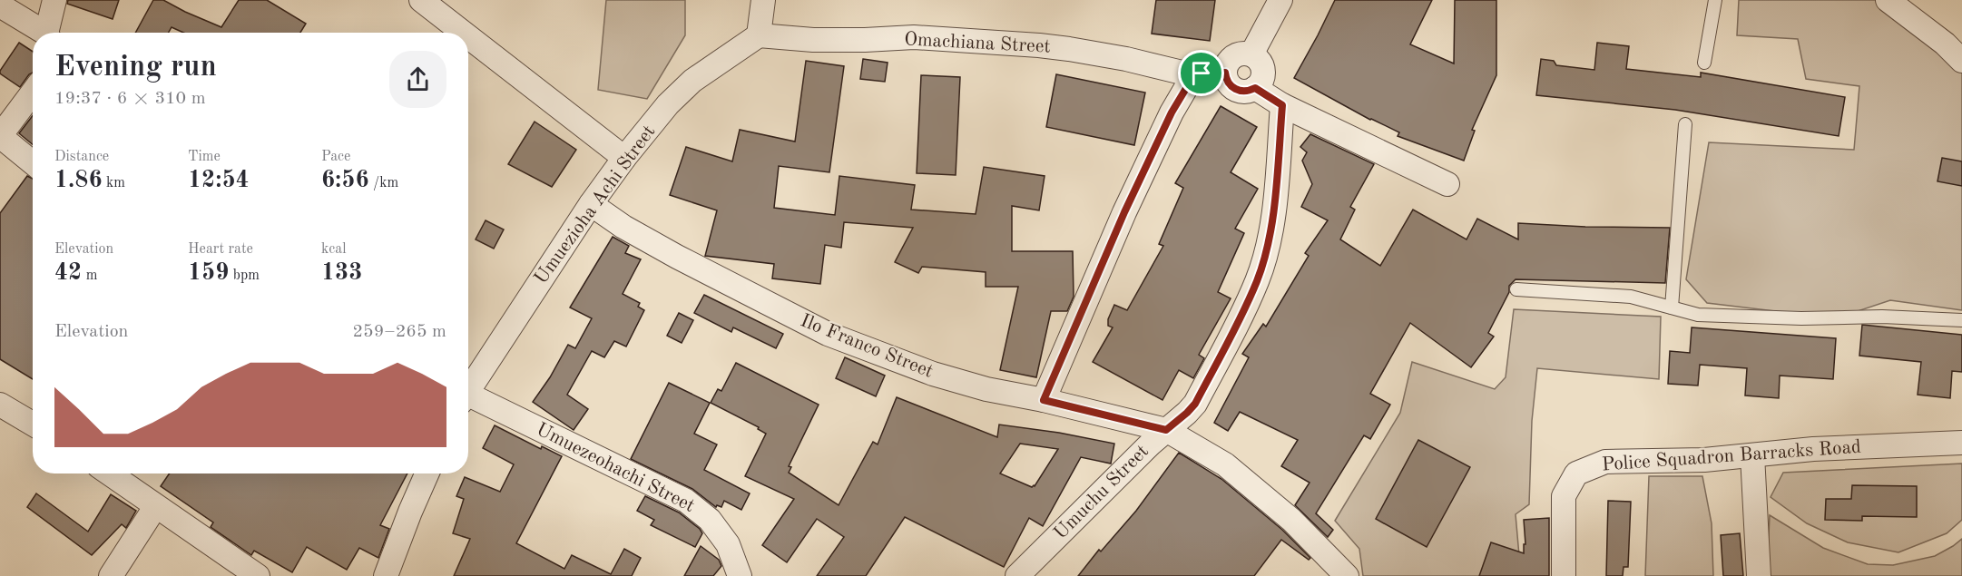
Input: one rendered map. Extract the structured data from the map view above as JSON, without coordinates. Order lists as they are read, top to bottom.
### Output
{
  "streets": {
    "street": [
      "Omachiana Street",
      "Umuezioha Achi Street",
      "Ilo Franco Street",
      "Police Squadron Barracks Road",
      "Umuezeohachi Street",
      "Umuchu Street"
    ]
  },
  "crossings": [
    ["Omachiana Street", "Umuezioha Achi Street"],
    ["Umuezioha Achi Street", "Ilo Franco Street"],
    ["Ilo Franco Street", "Umuchu Street"]
  ],
  "page": {
    "heading": ["Evening run", "19:37 · 6 × 310 m"],
    "stats": [
      ["Distance", "1.86 km"],
      ["Time", "12:54"],
      ["Pace", "6:56 /km"],
      ["Elevation", "42 m"],
      ["Heart rate", "159 bpm"],
      ["kcal", "133"]
    ],
    "chart": ["Elevation", "259–265 m"]
  }
}
